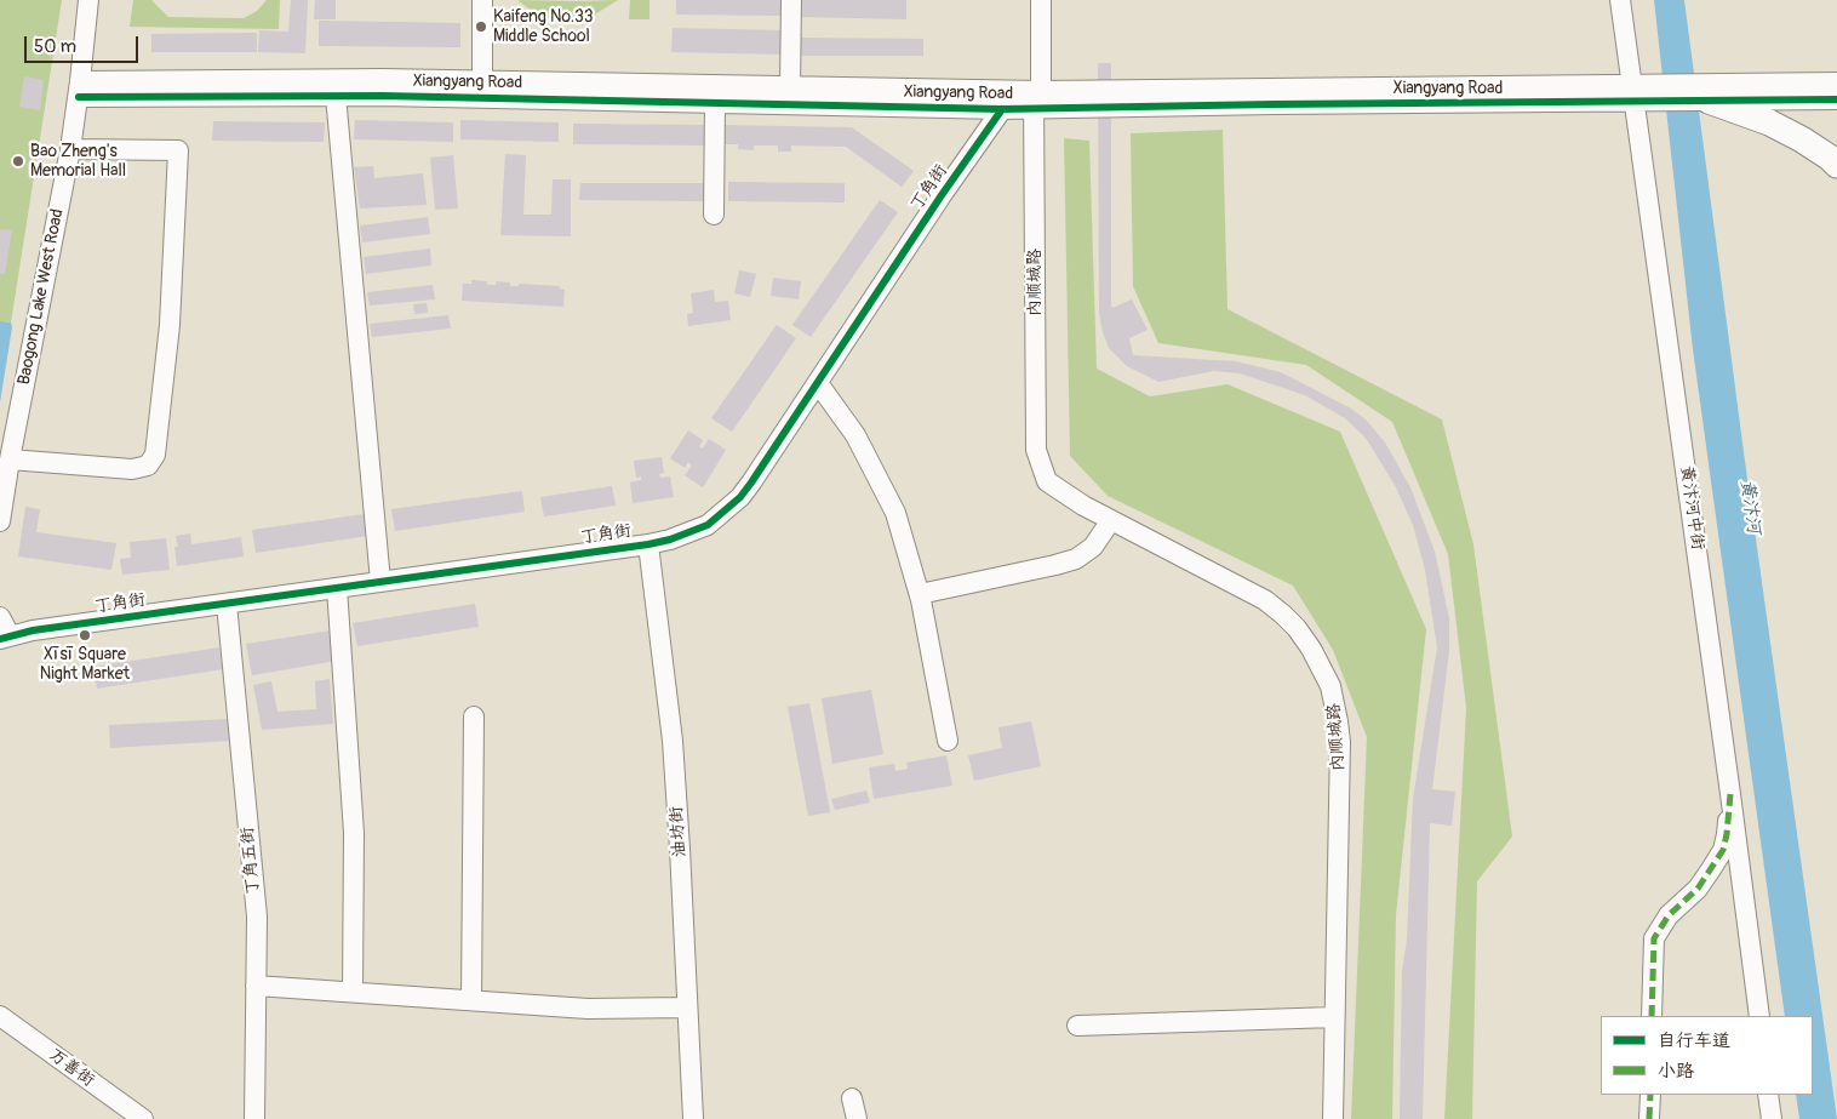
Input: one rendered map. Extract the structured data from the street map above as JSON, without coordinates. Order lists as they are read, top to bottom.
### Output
{
  "streets": {
    "street": [
      "Xiangyang Road",
      "丁角街",
      "内顺城路",
      "Baogong Lake West Road",
      "黄汴河中街",
      "油坊街",
      "丁角五街",
      "万善街"
    ]
  },
  "crossings": [
    ["Xiangyang Road", "丁角街"],
    ["Xiangyang Road", "内顺城路"],
    ["Xiangyang Road", "Baogong Lake West Road"],
    ["Xiangyang Road", "黄汴河中街"],
    ["丁角街", "油坊街"],
    ["丁角街", "丁角五街"]
  ],
  "water": ["黄汴河"],
  "places": ["Kaifeng No.33 Middle School", "Bao Zheng's Memorial Hall", "Xīsī Square Night Market"],
  "legend": ["自行车道", "小路"],
  "scale_bar": "50 m"
}
